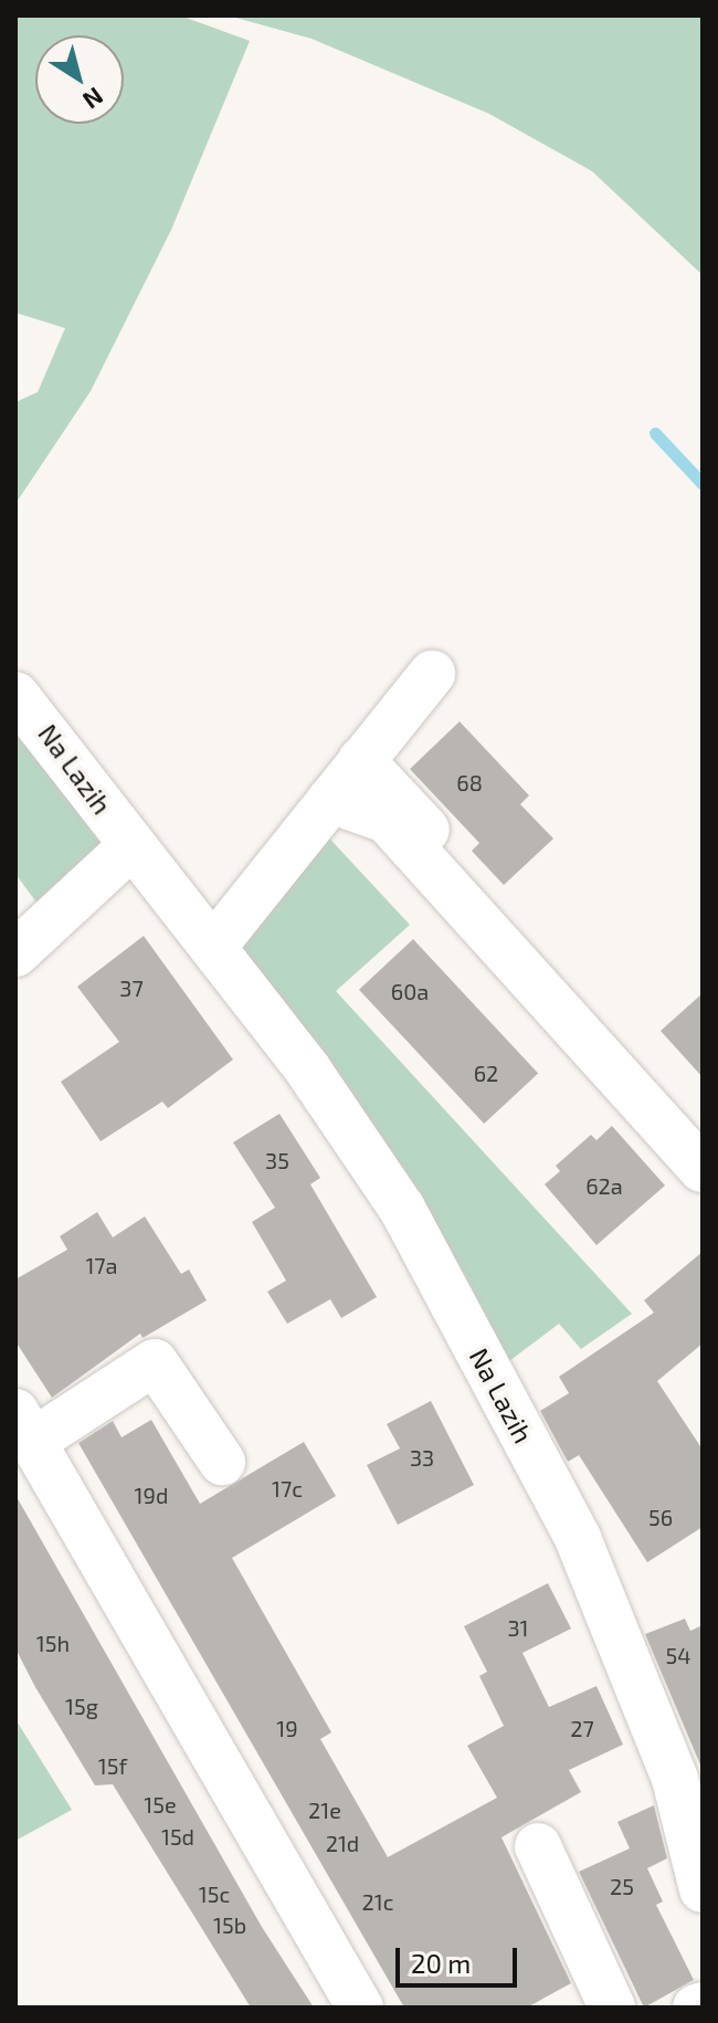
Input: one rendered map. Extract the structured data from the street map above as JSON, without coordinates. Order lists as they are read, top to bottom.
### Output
{
  "streets": {
    "street": ["Na Lazih"]
  },
  "house_numbers": [
    "68",
    "37",
    "60a",
    "62",
    "35",
    "62a",
    "17a",
    "33",
    "17c",
    "19d",
    "56",
    "31",
    "15h",
    "54",
    "15g",
    "19",
    "27",
    "15f",
    "15e",
    "21e",
    "15d",
    "21d",
    "25",
    "15c",
    "21c",
    "15b"
  ],
  "scale_bar": "20 m",
  "north": "bottom right"
}
